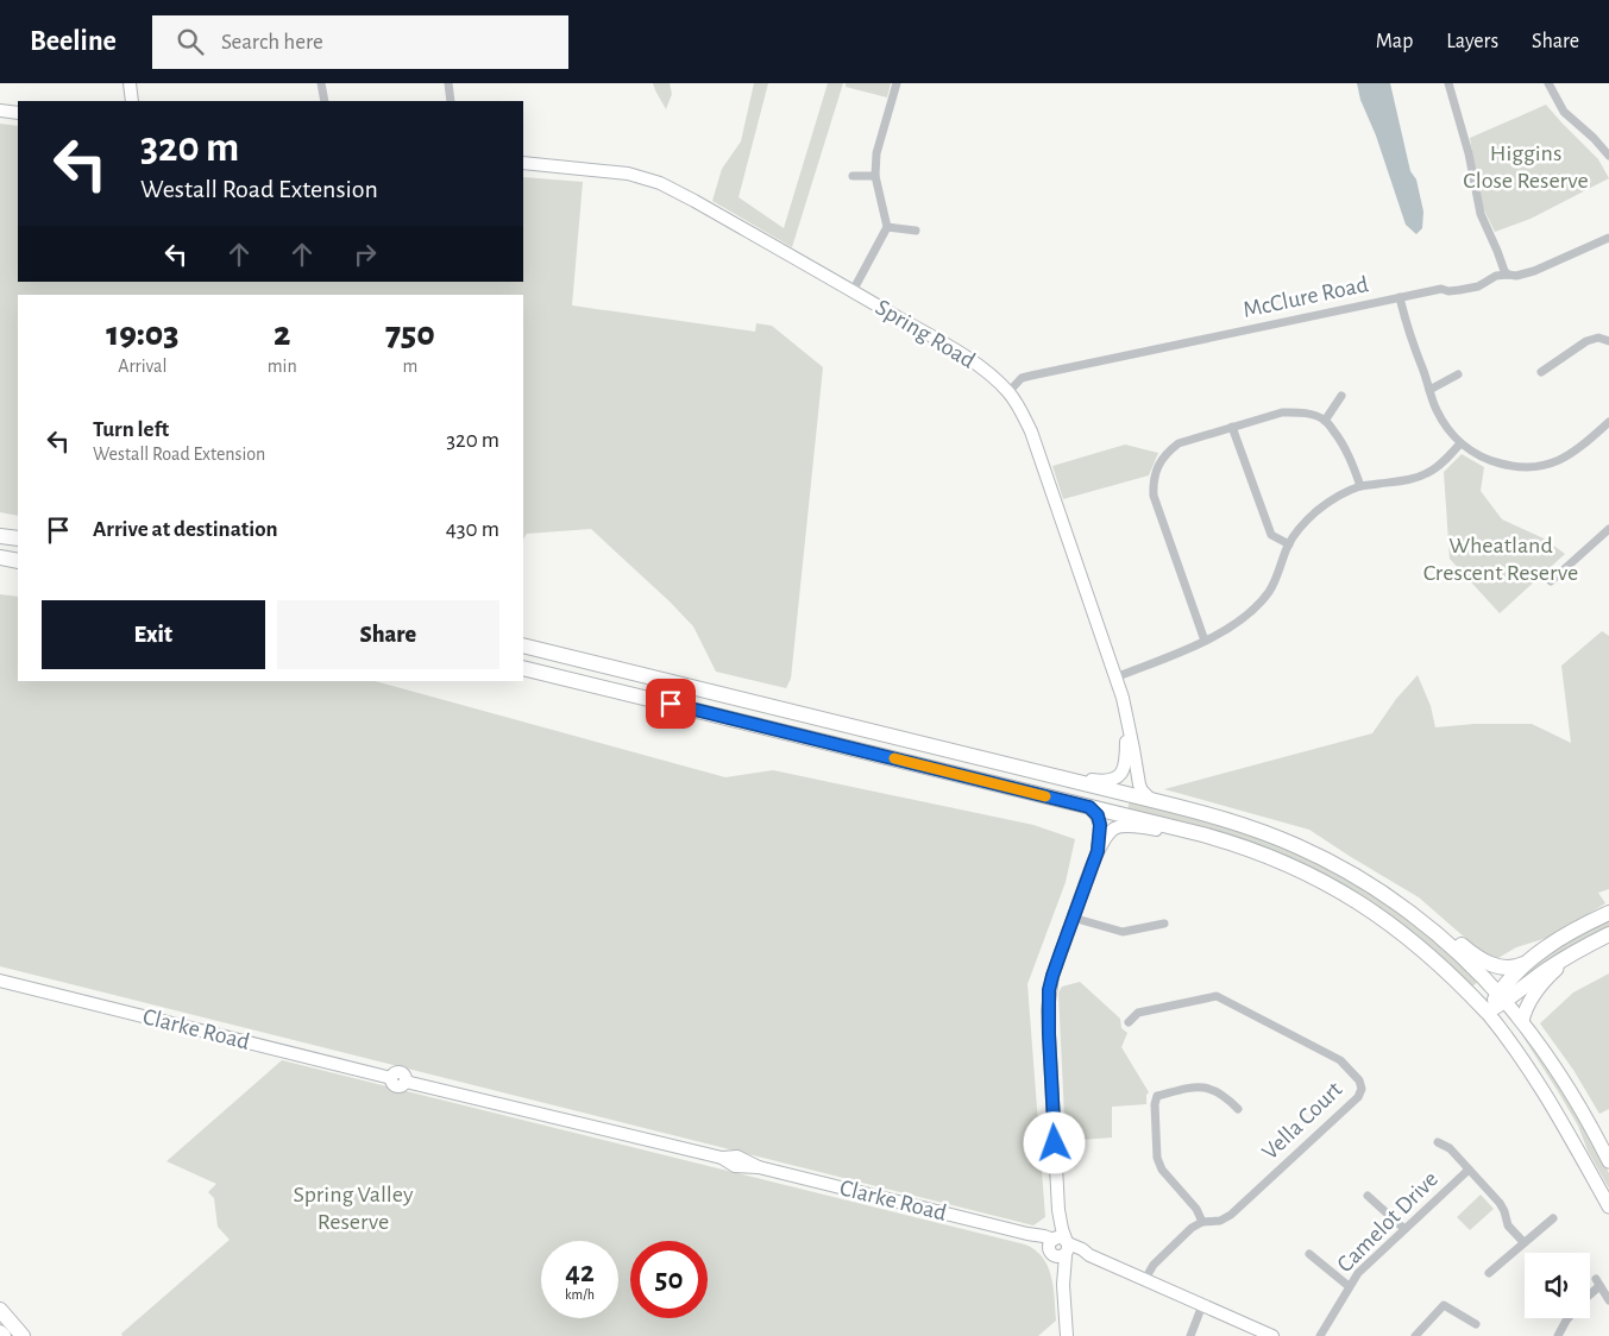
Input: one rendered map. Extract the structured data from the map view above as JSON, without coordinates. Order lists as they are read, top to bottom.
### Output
{
  "streets": {
    "main road": ["Spring Road", "Clarke Road"],
    "street": ["McClure Road", "Vella Court", "Camelot Drive"]
  },
  "crossings": [
    ["McClure Road", "Spring Road"],
    ["Clarke Road", "Vella Court"]
  ],
  "parks": ["Higgins Close Reserve", "Wheatland Crescent Reserve", "Spring Valley Reserve"],
  "page": {
    "header": "Beeline",
    "search": "Search here",
    "nav": ["Map", "Layers", "Share"],
    "turn": ["320 m", "Westall Road Extension"],
    "eta": [
      "19:03",
      "Arrival",
      "2",
      "min",
      "750",
      "m"
    ],
    "list": [
      {
        "name": "Turn left",
        "note": "Westall Road Extension",
        "value": "320 m"
      },
      {
        "name": "Arrive at destination",
        "value": "430 m"
      }
    ],
    "buttons": ["Exit", "Share"],
    "speed": "42 km/h",
    "limit": "50"
  }
}
